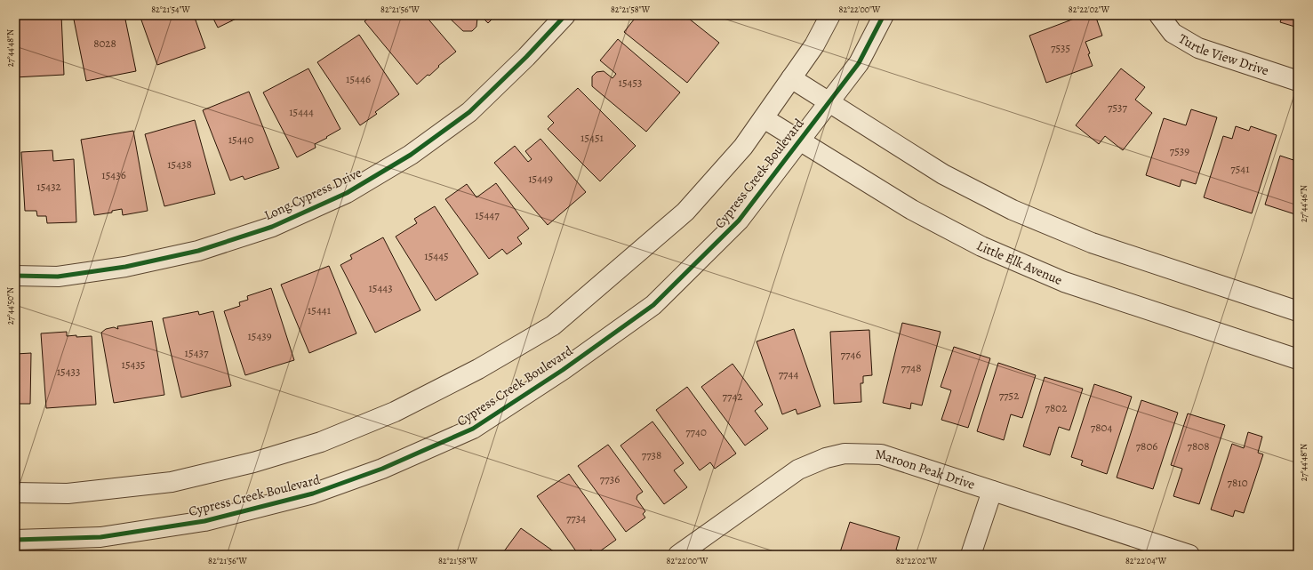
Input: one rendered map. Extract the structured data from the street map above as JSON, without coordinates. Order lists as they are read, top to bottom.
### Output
{
  "streets": {
    "street": [
      "Turtle View Drive",
      "Cypress Creek Boulevard",
      "Long Cypress Drive",
      "Little Elk Avenue",
      "Maroon Peak Drive"
    ]
  },
  "crossings": [
    ["Cypress Creek Boulevard", "Little Elk Avenue"]
  ],
  "house_numbers": [
    "8028",
    "7535",
    "15446",
    "15453",
    "7537",
    "15444",
    "15451",
    "15440",
    "7539",
    "15438",
    "7541",
    "15436",
    "15449",
    "15432",
    "15447",
    "15445",
    "15443",
    "15441",
    "15439",
    "15437",
    "7746",
    "15435",
    "7748",
    "15433",
    "7744",
    "7752",
    "7742",
    "7802",
    "7804",
    "7740",
    "7806",
    "7808",
    "7738",
    "7736",
    "7810",
    "7734"
  ],
  "coordinates": [
    "82°21'54\"W",
    "82°21'56\"W",
    "82°21'58\"W",
    "82°22'00\"W",
    "82°22'02\"W",
    "27°44'48\"N",
    "27°44'46\"N",
    "27°44'50\"N",
    "82°22'04\"W"
  ]
}
